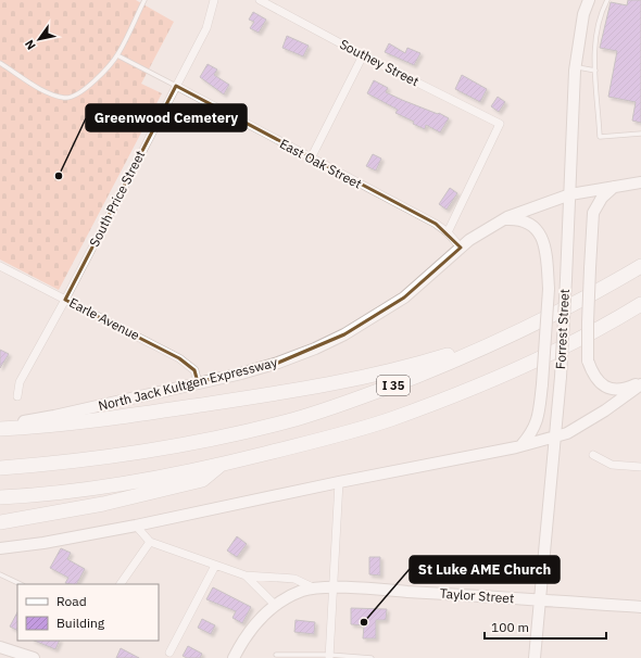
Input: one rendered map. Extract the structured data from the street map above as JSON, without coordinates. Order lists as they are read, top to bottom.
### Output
{
  "streets": {
    "highway": ["I 35"],
    "main road": ["Forrest Street", "North Jack Kultgen Expressway", "Taylor Street"],
    "street": [
      "Southey Street",
      "East Oak Street",
      "South Price Street",
      "Earle Avenue"
    ]
  },
  "crossings": [
    ["Southey Street", "East Oak Street"],
    ["East Oak Street", "South Price Street"],
    ["East Oak Street", "North Jack Kultgen Expressway"],
    ["South Price Street", "Earle Avenue"],
    ["Earle Avenue", "North Jack Kultgen Expressway"],
    ["Forrest Street", "North Jack Kultgen Expressway"],
    ["Forrest Street", "Taylor Street"]
  ],
  "places": ["Greenwood Cemetery", "St Luke AME Church"],
  "legend": ["Road", "Building"],
  "scale_bar": "100 m",
  "north": "bottom left"
}
